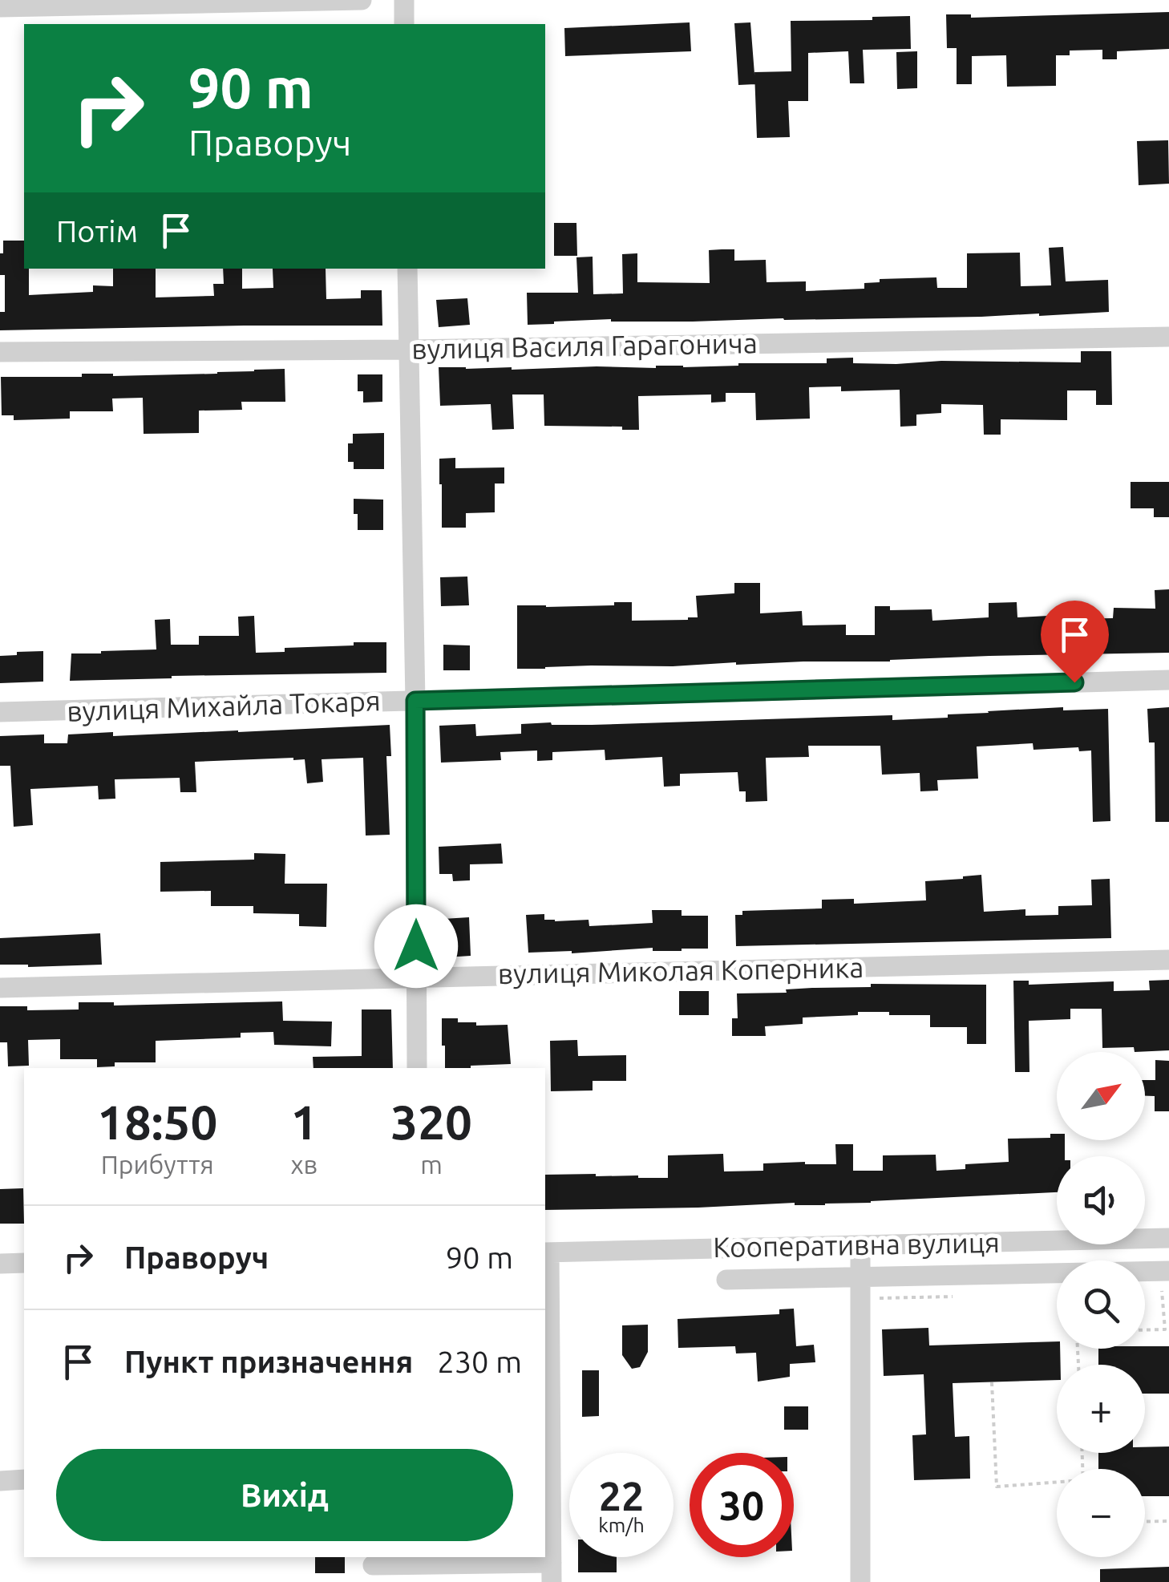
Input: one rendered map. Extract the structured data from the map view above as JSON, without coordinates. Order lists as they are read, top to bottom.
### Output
{
  "streets": {
    "street": [
      "вулиця Василя Гарагонича",
      "вулиця Михайла Токаря",
      "вулиця Миколая Коперника",
      "Кооперативна вулиця"
    ]
  },
  "north": "top right",
  "page": {
    "turn": ["90 m", "Праворуч"],
    "then": "Потім",
    "map_buttons": ["+", "−"],
    "eta": [
      "18:50",
      "Прибуття",
      "1",
      "хв",
      "320",
      "m"
    ],
    "list": [
      {
        "name": "Праворуч",
        "value": "90 m"
      },
      {
        "name": "Пункт призначення",
        "value": "230 m"
      }
    ],
    "buttons": "Вихід",
    "speed": "22 km/h",
    "limit": "30"
  }
}
